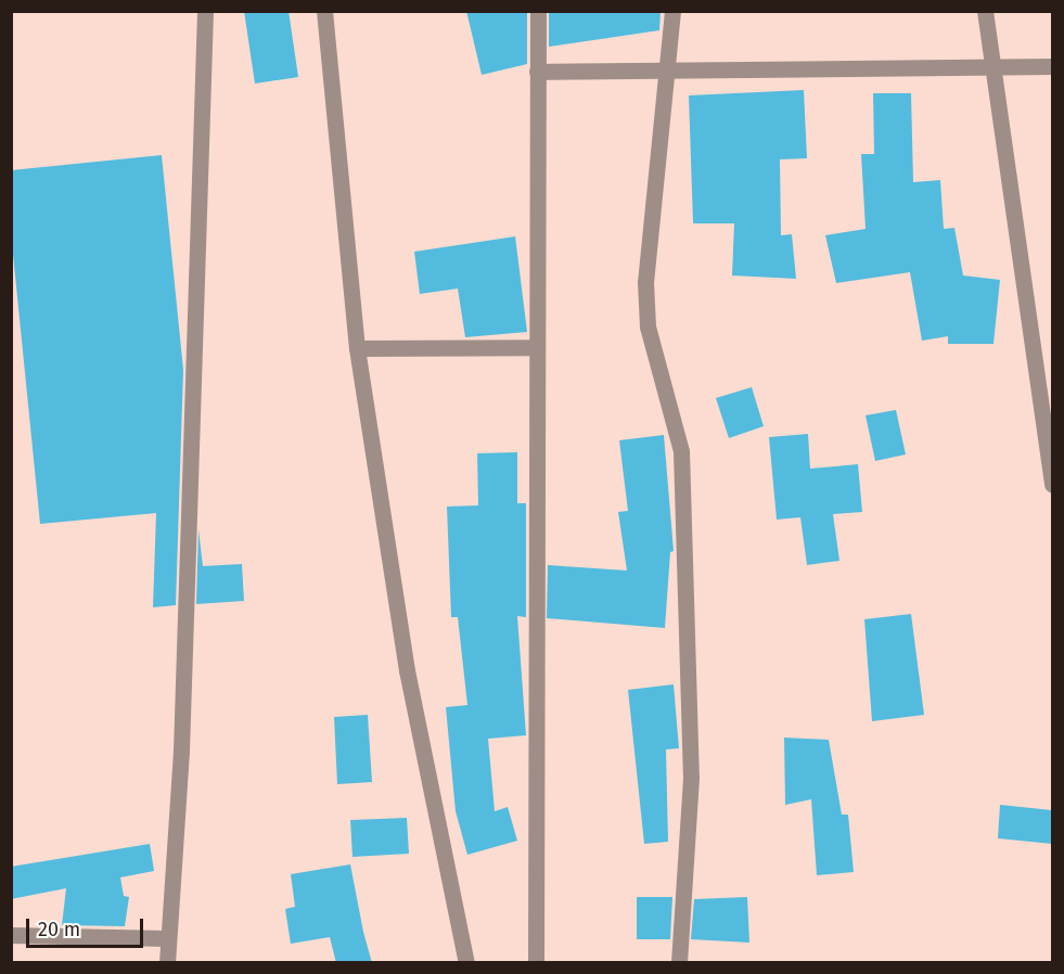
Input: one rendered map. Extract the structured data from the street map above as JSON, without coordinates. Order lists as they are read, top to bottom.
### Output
{
  "scale_bar": "20 m"
}
